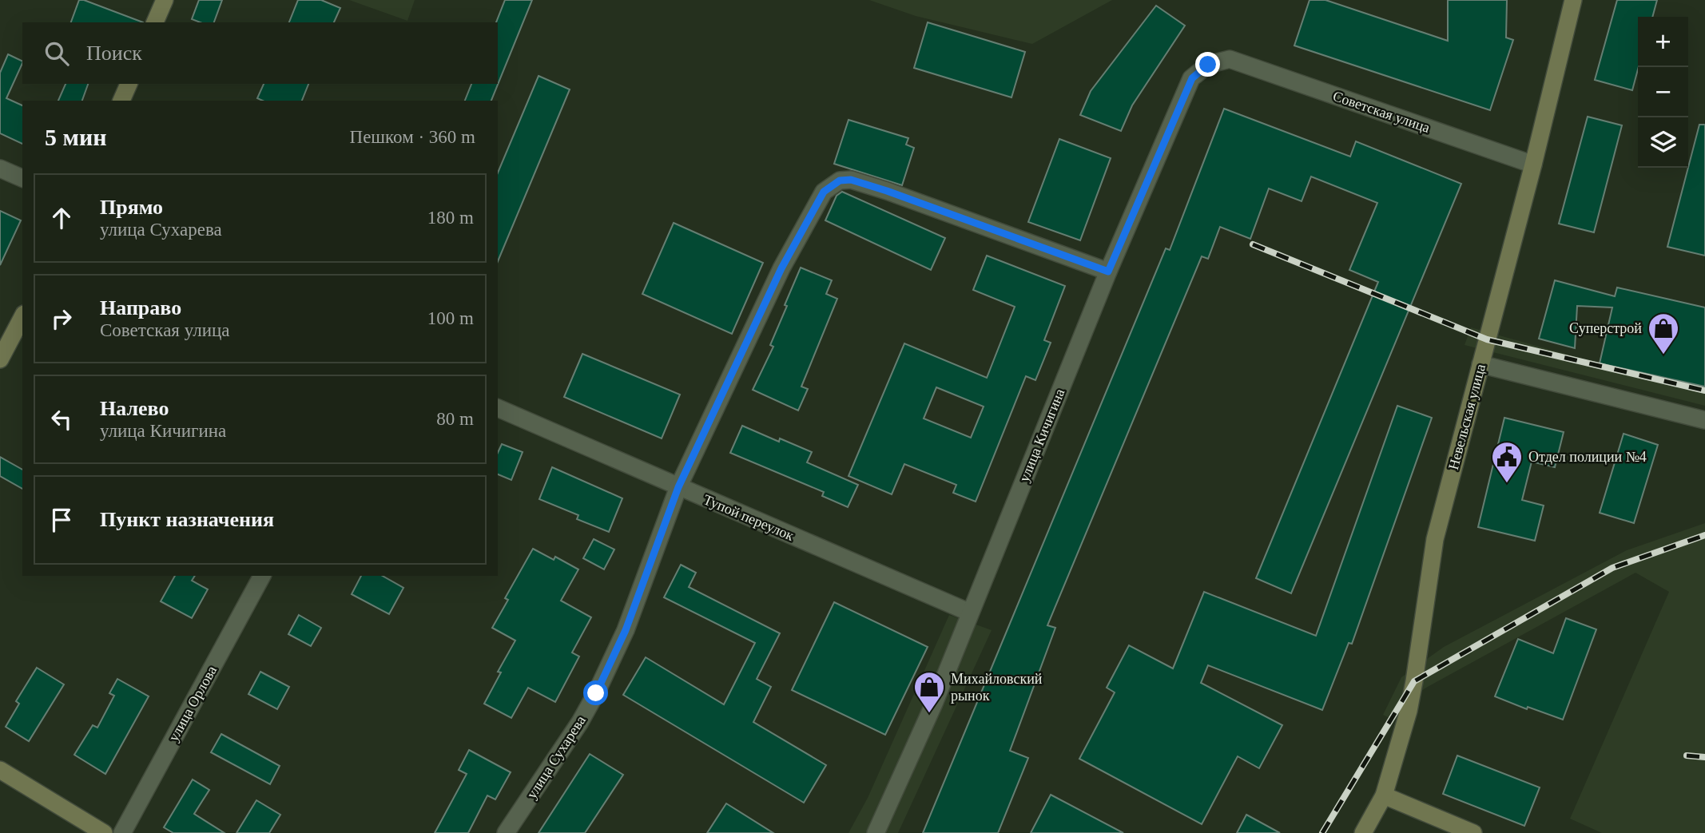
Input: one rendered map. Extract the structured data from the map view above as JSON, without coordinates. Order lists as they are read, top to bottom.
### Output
{
  "streets": {
    "street": [
      "Советская улица",
      "Невельская улица",
      "улица Кичигина",
      "Тупой переулок",
      "улица Орлова",
      "улица Сухарева"
    ]
  },
  "crossings": [
    ["Советская улица", "Невельская улица"],
    ["Советская улица", "улица Кичигина"],
    ["улица Кичигина", "Тупой переулок"],
    ["улица Кичигина", "улица Сухарева"],
    ["Тупой переулок", "улица Сухарева"]
  ],
  "places": {
    "shop": ["Суперстрой", "Михайловский рынок"],
    "public building": ["Отдел полиции №4"]
  },
  "page": {
    "map_buttons": ["+", "−"],
    "search": "Поиск",
    "heading": ["5 мин", "Пешком · 360 m"],
    "list": [
      ["Прямо", "улица Сухарева", "180 m"],
      ["Направо", "Советская улица", "100 m"],
      ["Налево", "улица Кичигина", "80 m"],
      "Пункт назначения"
    ]
  }
}
